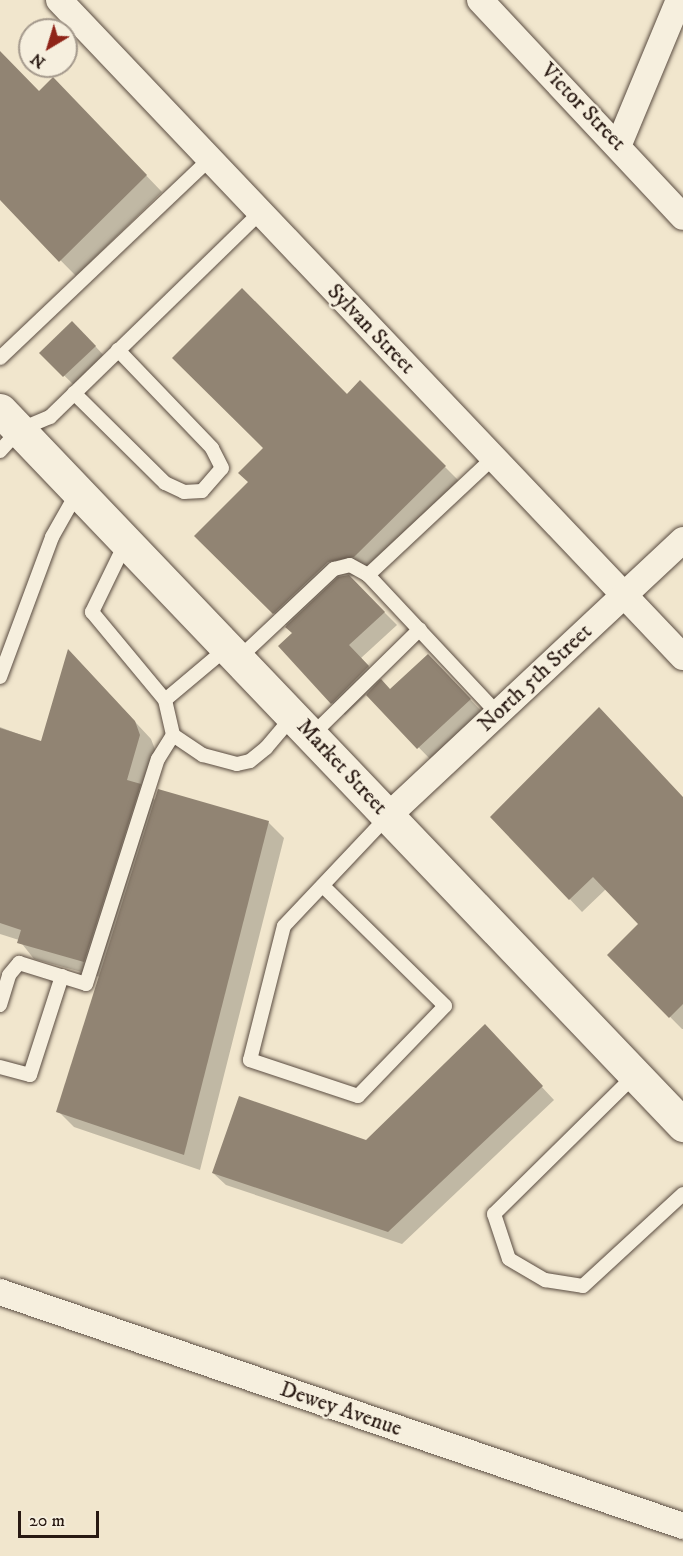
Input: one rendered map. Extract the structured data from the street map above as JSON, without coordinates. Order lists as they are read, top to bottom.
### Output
{
  "streets": {
    "main road": ["Market Street"],
    "street": [
      "Victor Street",
      "Sylvan Street",
      "North 5th Street",
      "Dewey Avenue"
    ]
  },
  "crossings": [
    ["Sylvan Street", "North 5th Street"],
    ["North 5th Street", "Market Street"]
  ],
  "scale_bar": "20 m",
  "north": "bottom left"
}
